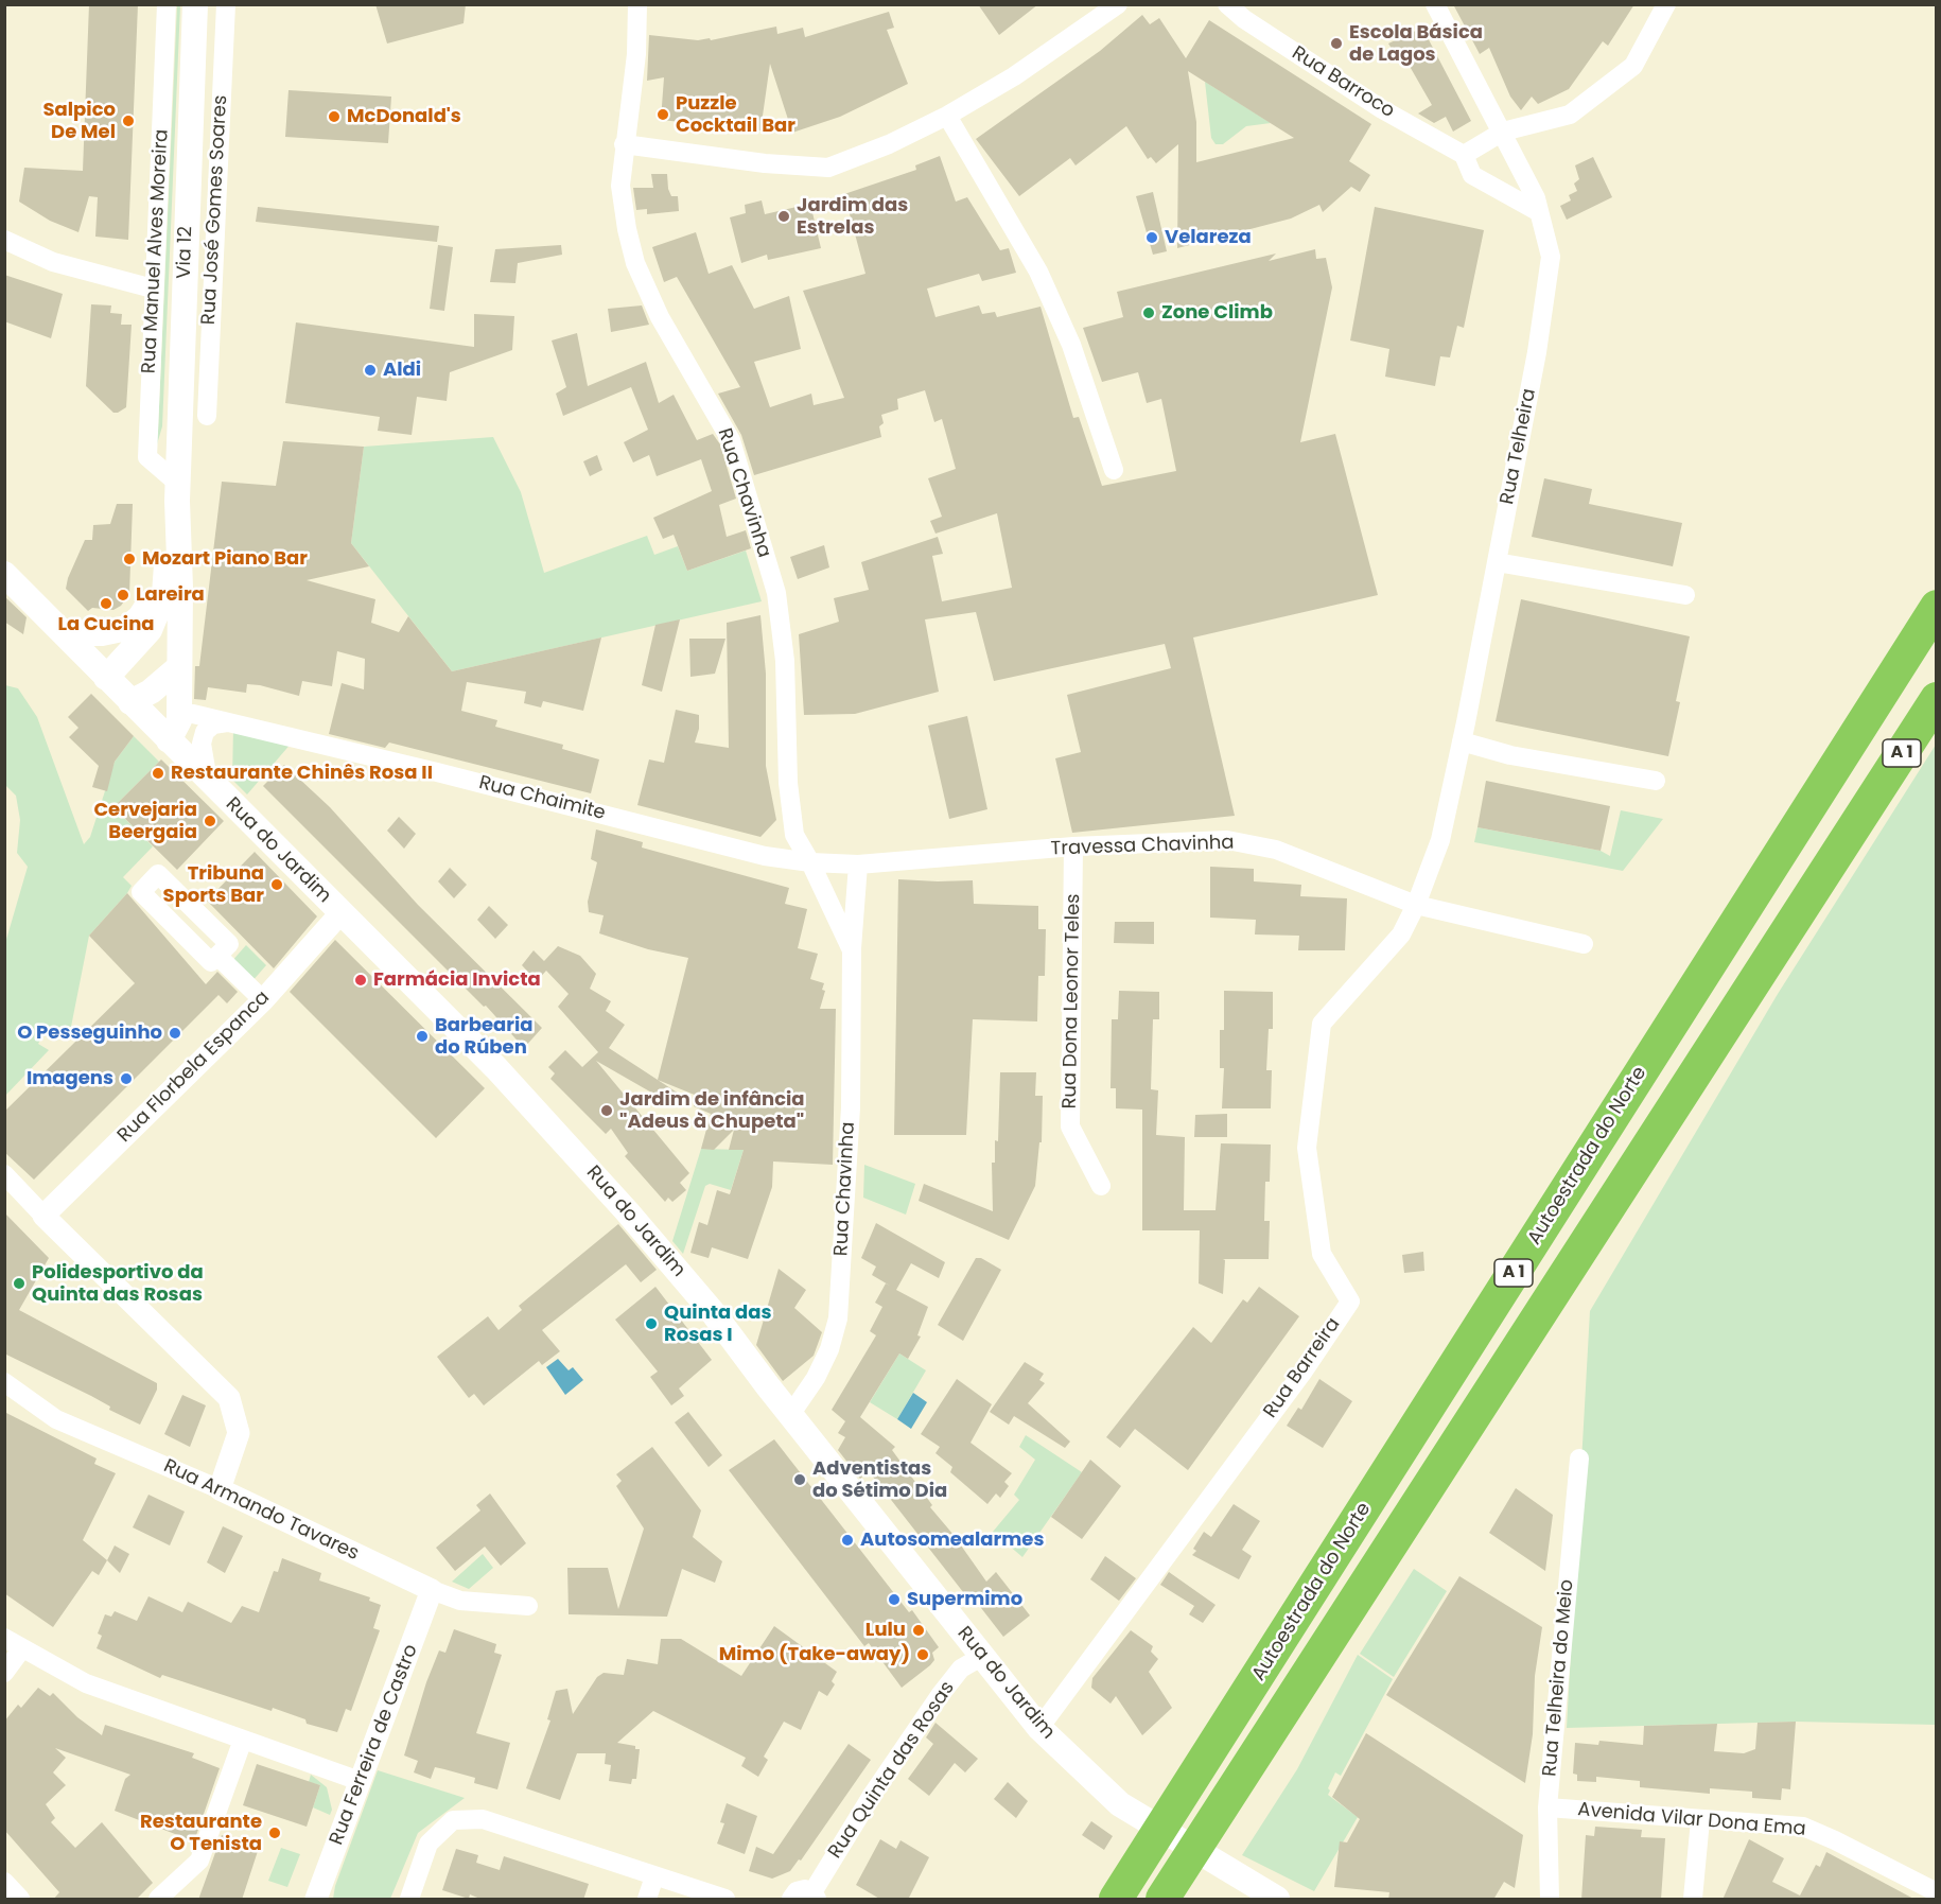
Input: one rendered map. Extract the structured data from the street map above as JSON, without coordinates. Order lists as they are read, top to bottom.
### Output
{
  "streets": {
    "highway": ["A 1", "Autoestrada do Norte"],
    "main road": ["Via 12", "Rua do Jardim"],
    "street": [
      "Rua Barroco",
      "Rua José Gomes Soares",
      "Rua Manuel Alves Moreira",
      "Rua Telheira",
      "Rua Chavinha",
      "Rua Chaimite",
      "Travessa Chavinha",
      "Rua Dona Leonor Teles",
      "Rua Florbela Espanca",
      "Rua Barreira",
      "Rua Armando Tavares",
      "Rua Telheira do Meio",
      "Rua Ferreira de Castro",
      "Rua Quinta das Rosas",
      "Avenida Vilar Dona Ema"
    ]
  },
  "crossings": [
    ["Rua Barroco", "Rua Telheira"],
    ["Rua Manuel Alves Moreira", "Via 12"],
    ["Via 12", "Rua Chaimite"],
    ["Via 12", "Rua do Jardim"],
    ["Rua Telheira", "Travessa Chavinha"],
    ["Rua Telheira", "Rua Barreira"],
    ["Rua Chavinha", "Rua Chaimite"],
    ["Rua Chavinha", "Travessa Chavinha"],
    ["Rua Chavinha", "Rua do Jardim"],
    ["Rua Chaimite", "Travessa Chavinha"],
    ["Travessa Chavinha", "Rua Dona Leonor Teles"],
    ["Travessa Chavinha", "Rua Barreira"],
    ["Rua do Jardim", "Rua Florbela Espanca"],
    ["Rua do Jardim", "Rua Barreira"],
    ["Rua do Jardim", "Rua Quinta das Rosas"],
    ["Rua Armando Tavares", "Rua Ferreira de Castro"],
    ["Rua Telheira do Meio", "Avenida Vilar Dona Ema"]
  ],
  "places": [
    "Escola Básica de Lagos",
    "Puzzle Cocktail Bar",
    "McDonald's",
    "Salpico De Mel",
    "Jardim das Estrelas",
    "Velareza",
    "Zone Climb",
    "Aldi",
    "Mozart Piano Bar",
    "Lareira",
    "La Cucina",
    "Restaurante Chinês Rosa II",
    "Cervejaria Beergaia",
    "Tribuna Sports Bar",
    "Farmácia Invicta",
    "O Pesseguinho",
    "Barbearia do Rúben",
    "Imagens",
    "Jardim de infância \"Adeus à Chupeta\"",
    "Polidesportivo da Quinta das Rosas",
    "Quinta das Rosas I",
    "Adventistas do Sétimo Dia",
    "Autosomealarmes",
    "Supermimo",
    "Lulu",
    "Mimo (Take-away)",
    "Restaurante O Tenista"
  ]
}
